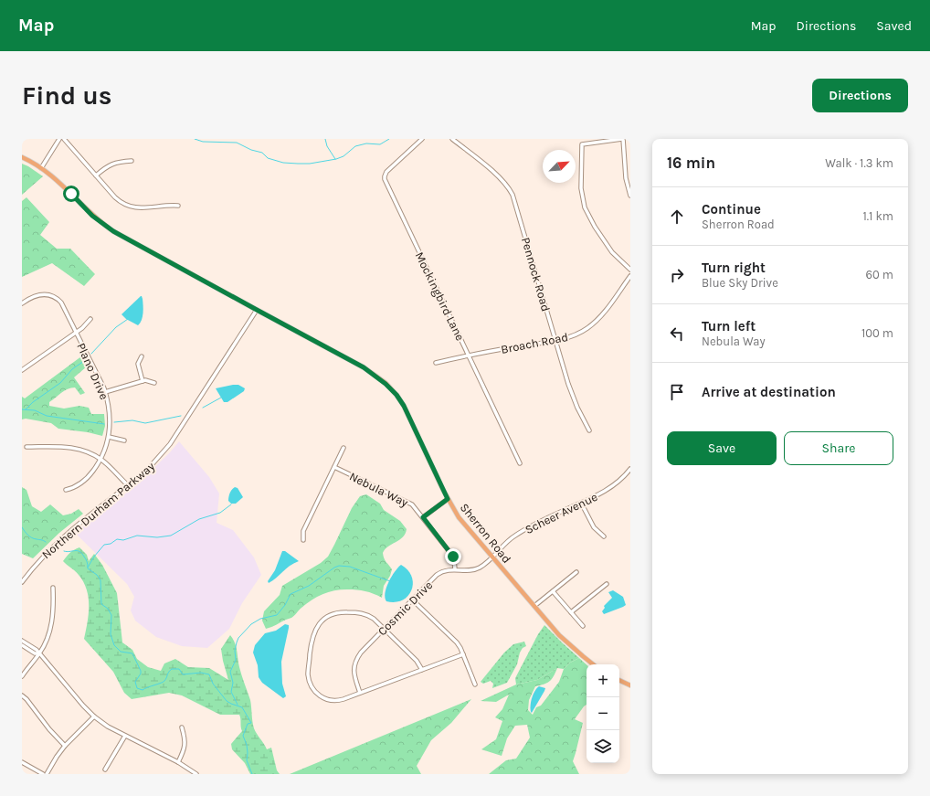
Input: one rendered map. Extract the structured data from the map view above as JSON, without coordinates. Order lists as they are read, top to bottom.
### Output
{
  "streets": {
    "main road": ["Sherron Road"],
    "street": [
      "Pennock Road",
      "Mockingbird Lane",
      "Broach Road",
      "Plano Drive",
      "Nebula Way",
      "Northern Durham Parkway",
      "Scheer Avenue",
      "Cosmic Drive"
    ]
  },
  "crossings": [
    ["Pennock Road", "Broach Road"],
    ["Mockingbird Lane", "Broach Road"],
    ["Nebula Way", "Cosmic Drive"],
    ["Northern Durham Parkway", "Sherron Road"],
    ["Scheer Avenue", "Sherron Road"],
    ["Scheer Avenue", "Cosmic Drive"],
    ["Sherron Road", "Cosmic Drive"]
  ],
  "north": "top right",
  "page": {
    "header": "Map",
    "nav": ["Map", "Directions", "Saved"],
    "buttons": [
      "Directions",
      ["Save", "Share"]
    ],
    "title": "Find us",
    "heading": ["16 min", "Walk · 1.3 km"],
    "list": [
      ["Continue", "Sherron Road", "1.1 km"],
      ["Turn right", "Blue Sky Drive", "60 m"],
      ["Turn left", "Nebula Way", "100 m"],
      "Arrive at destination"
    ],
    "map_buttons": ["+", "−"]
  }
}
